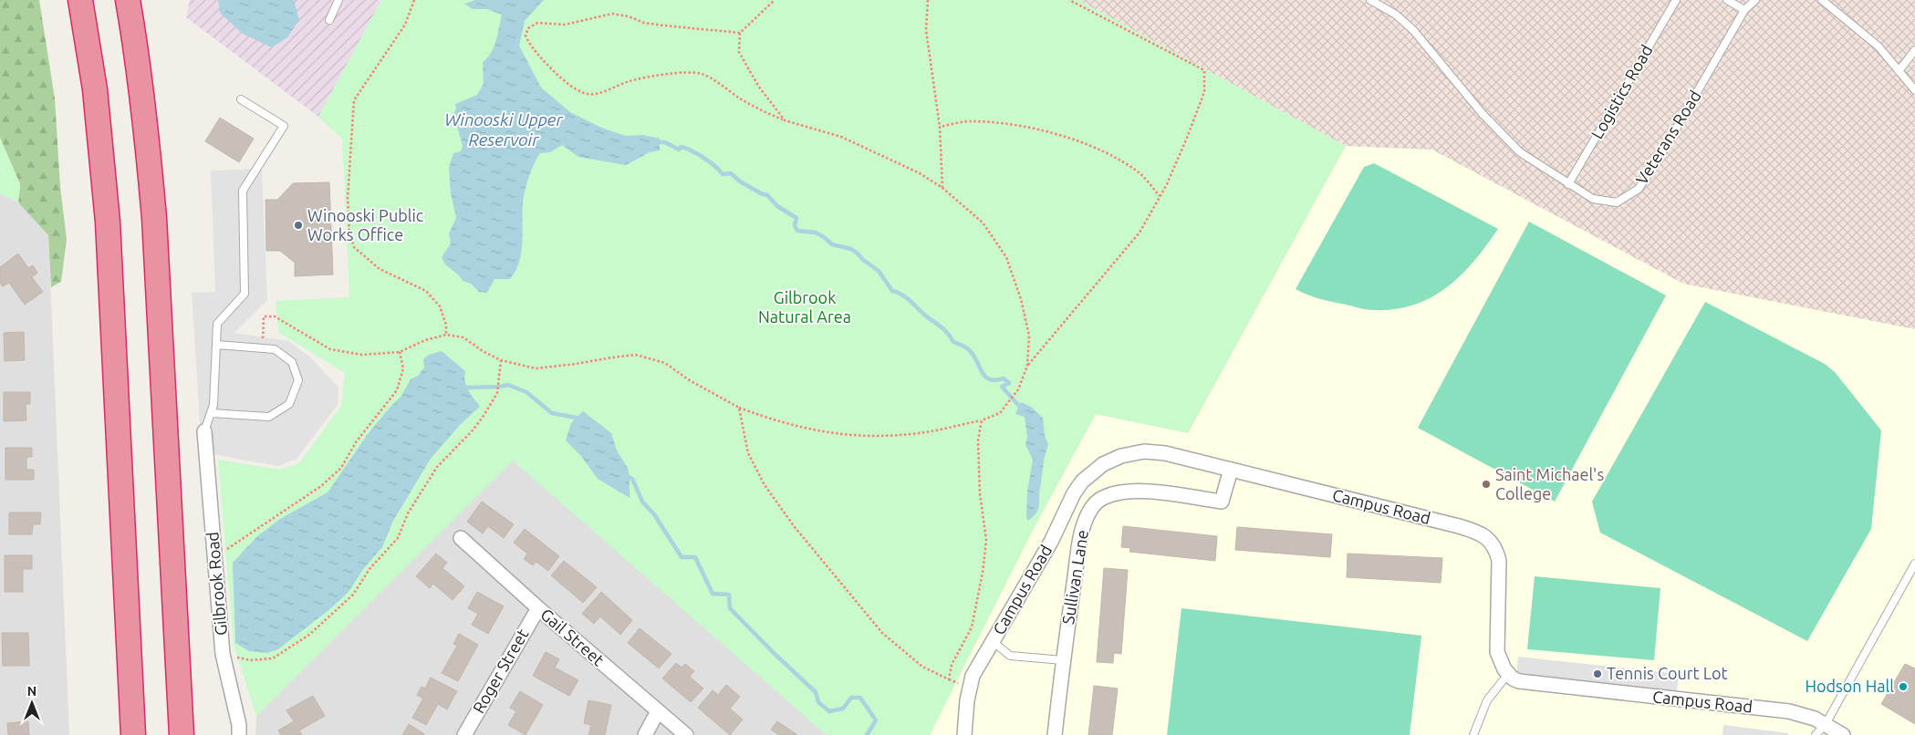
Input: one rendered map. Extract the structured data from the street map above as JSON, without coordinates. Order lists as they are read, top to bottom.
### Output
{
  "streets": {
    "street": [
      "Campus Road",
      "Sullivan Lane",
      "Gilbrook Road",
      "Gail Street",
      "Roger Street"
    ],
    "lane": ["Logistics Road", "Veterans Road"]
  },
  "crossings": [
    ["Logistics Road", "Veterans Road"],
    ["Campus Road", "Sullivan Lane"],
    ["Gail Street", "Roger Street"]
  ],
  "water": ["Winooski Upper Reservoir"],
  "parks": ["Gilbrook Natural Area"],
  "places": [
    "Winooski Public Works Office",
    "Saint Michael's College",
    "Tennis Court Lot",
    "Hodson Hall"
  ],
  "north": "top"
}
